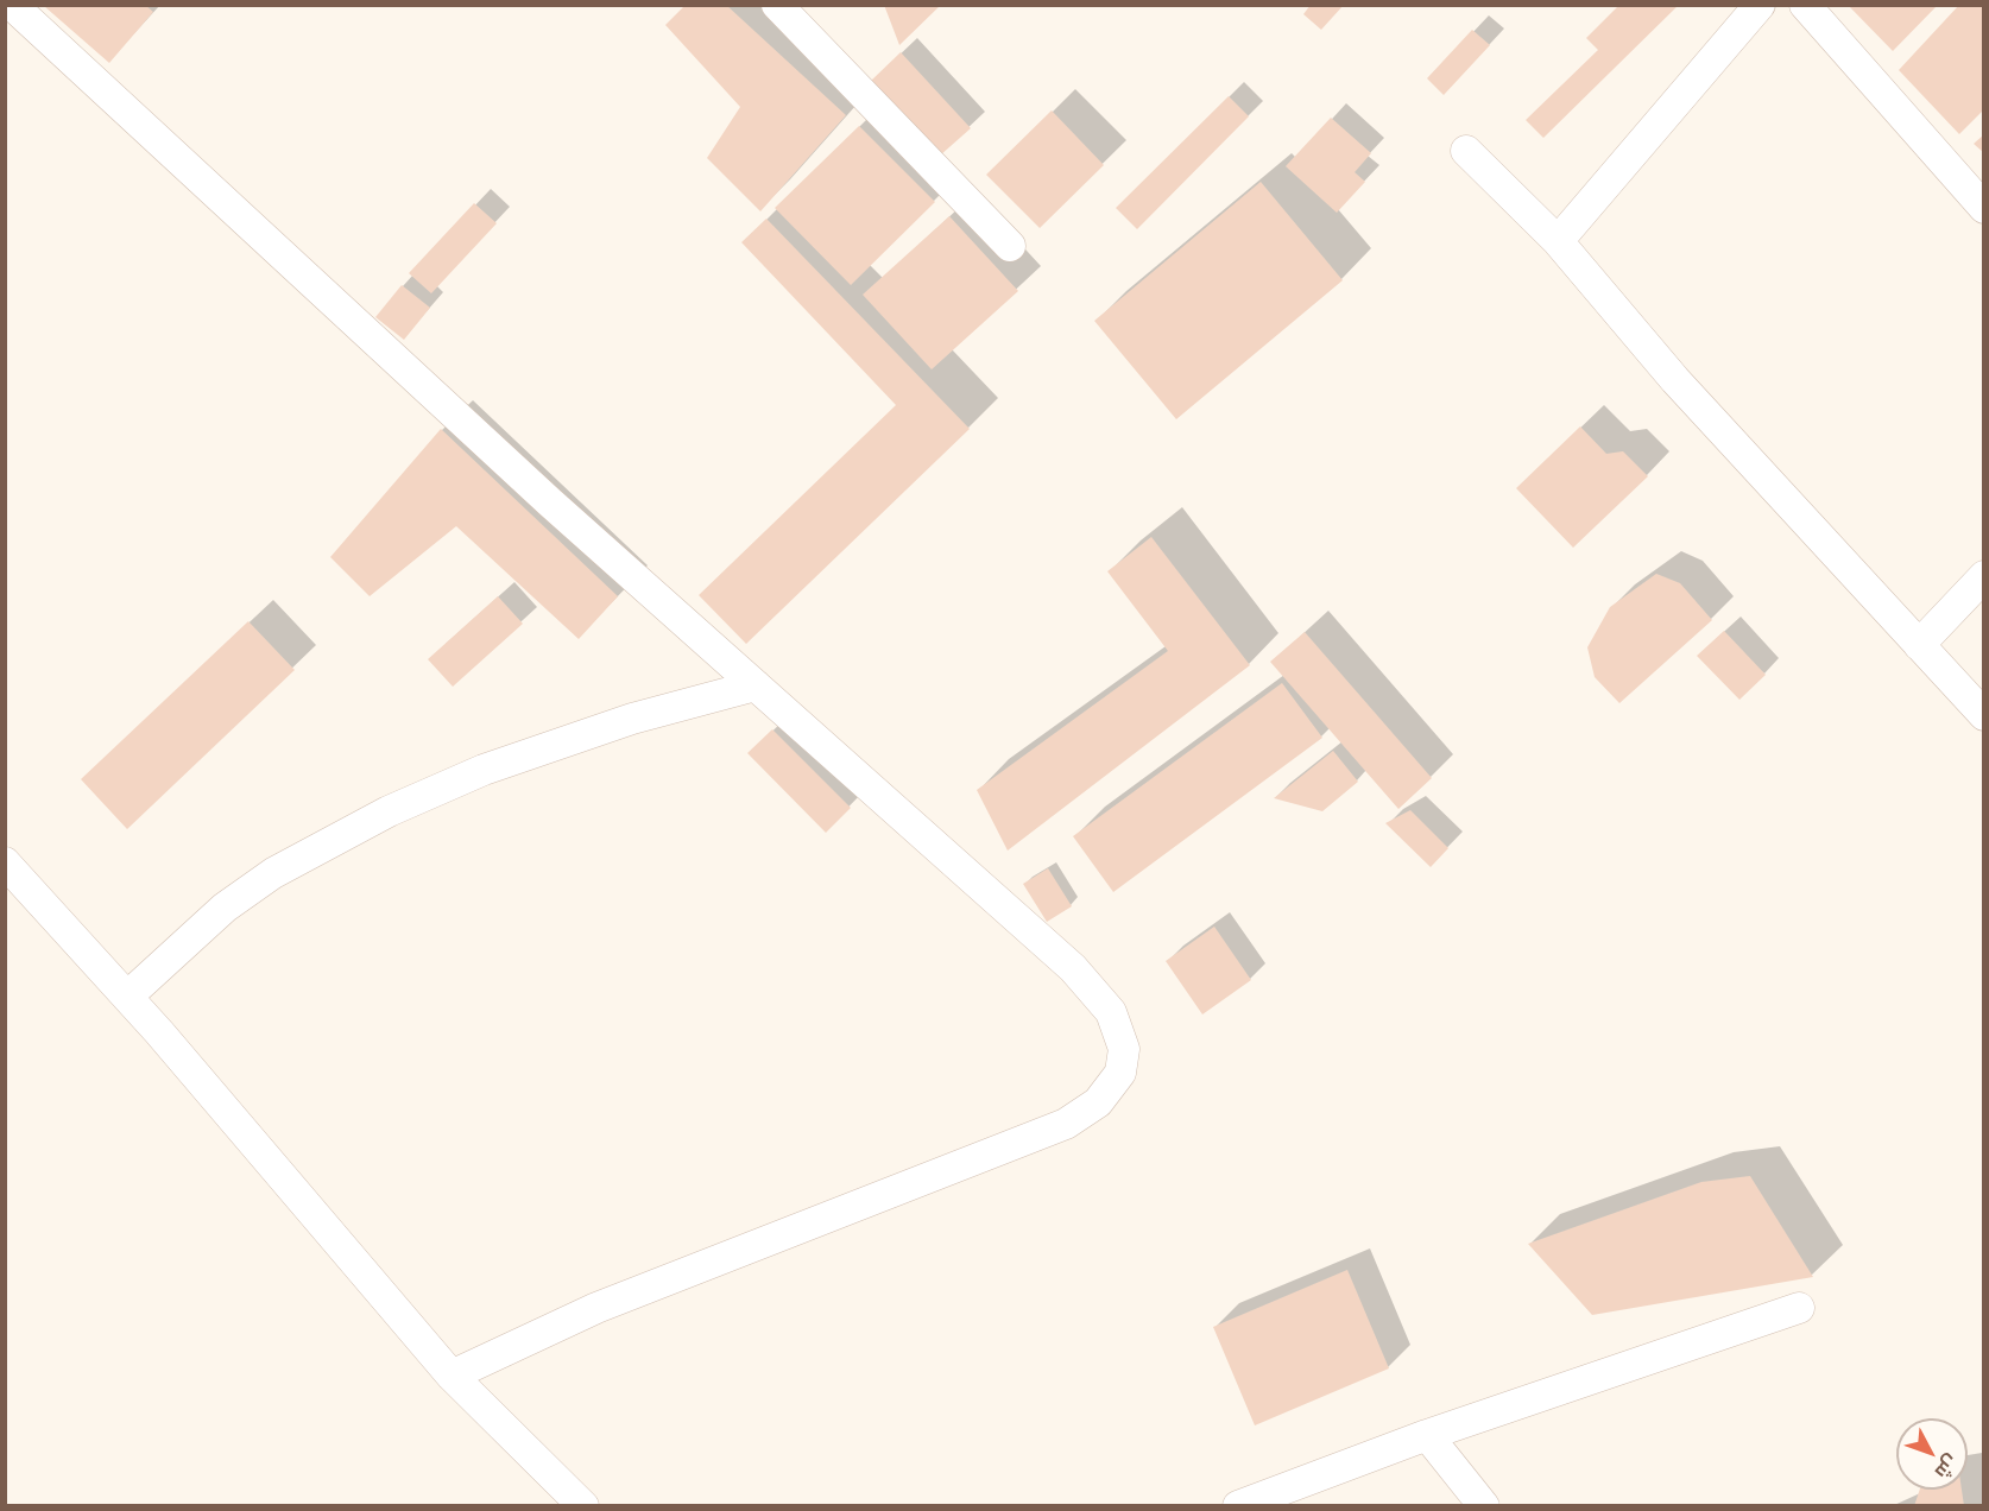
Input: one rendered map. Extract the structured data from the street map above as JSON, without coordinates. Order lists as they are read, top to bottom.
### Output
{
  "north": "bottom right"
}
